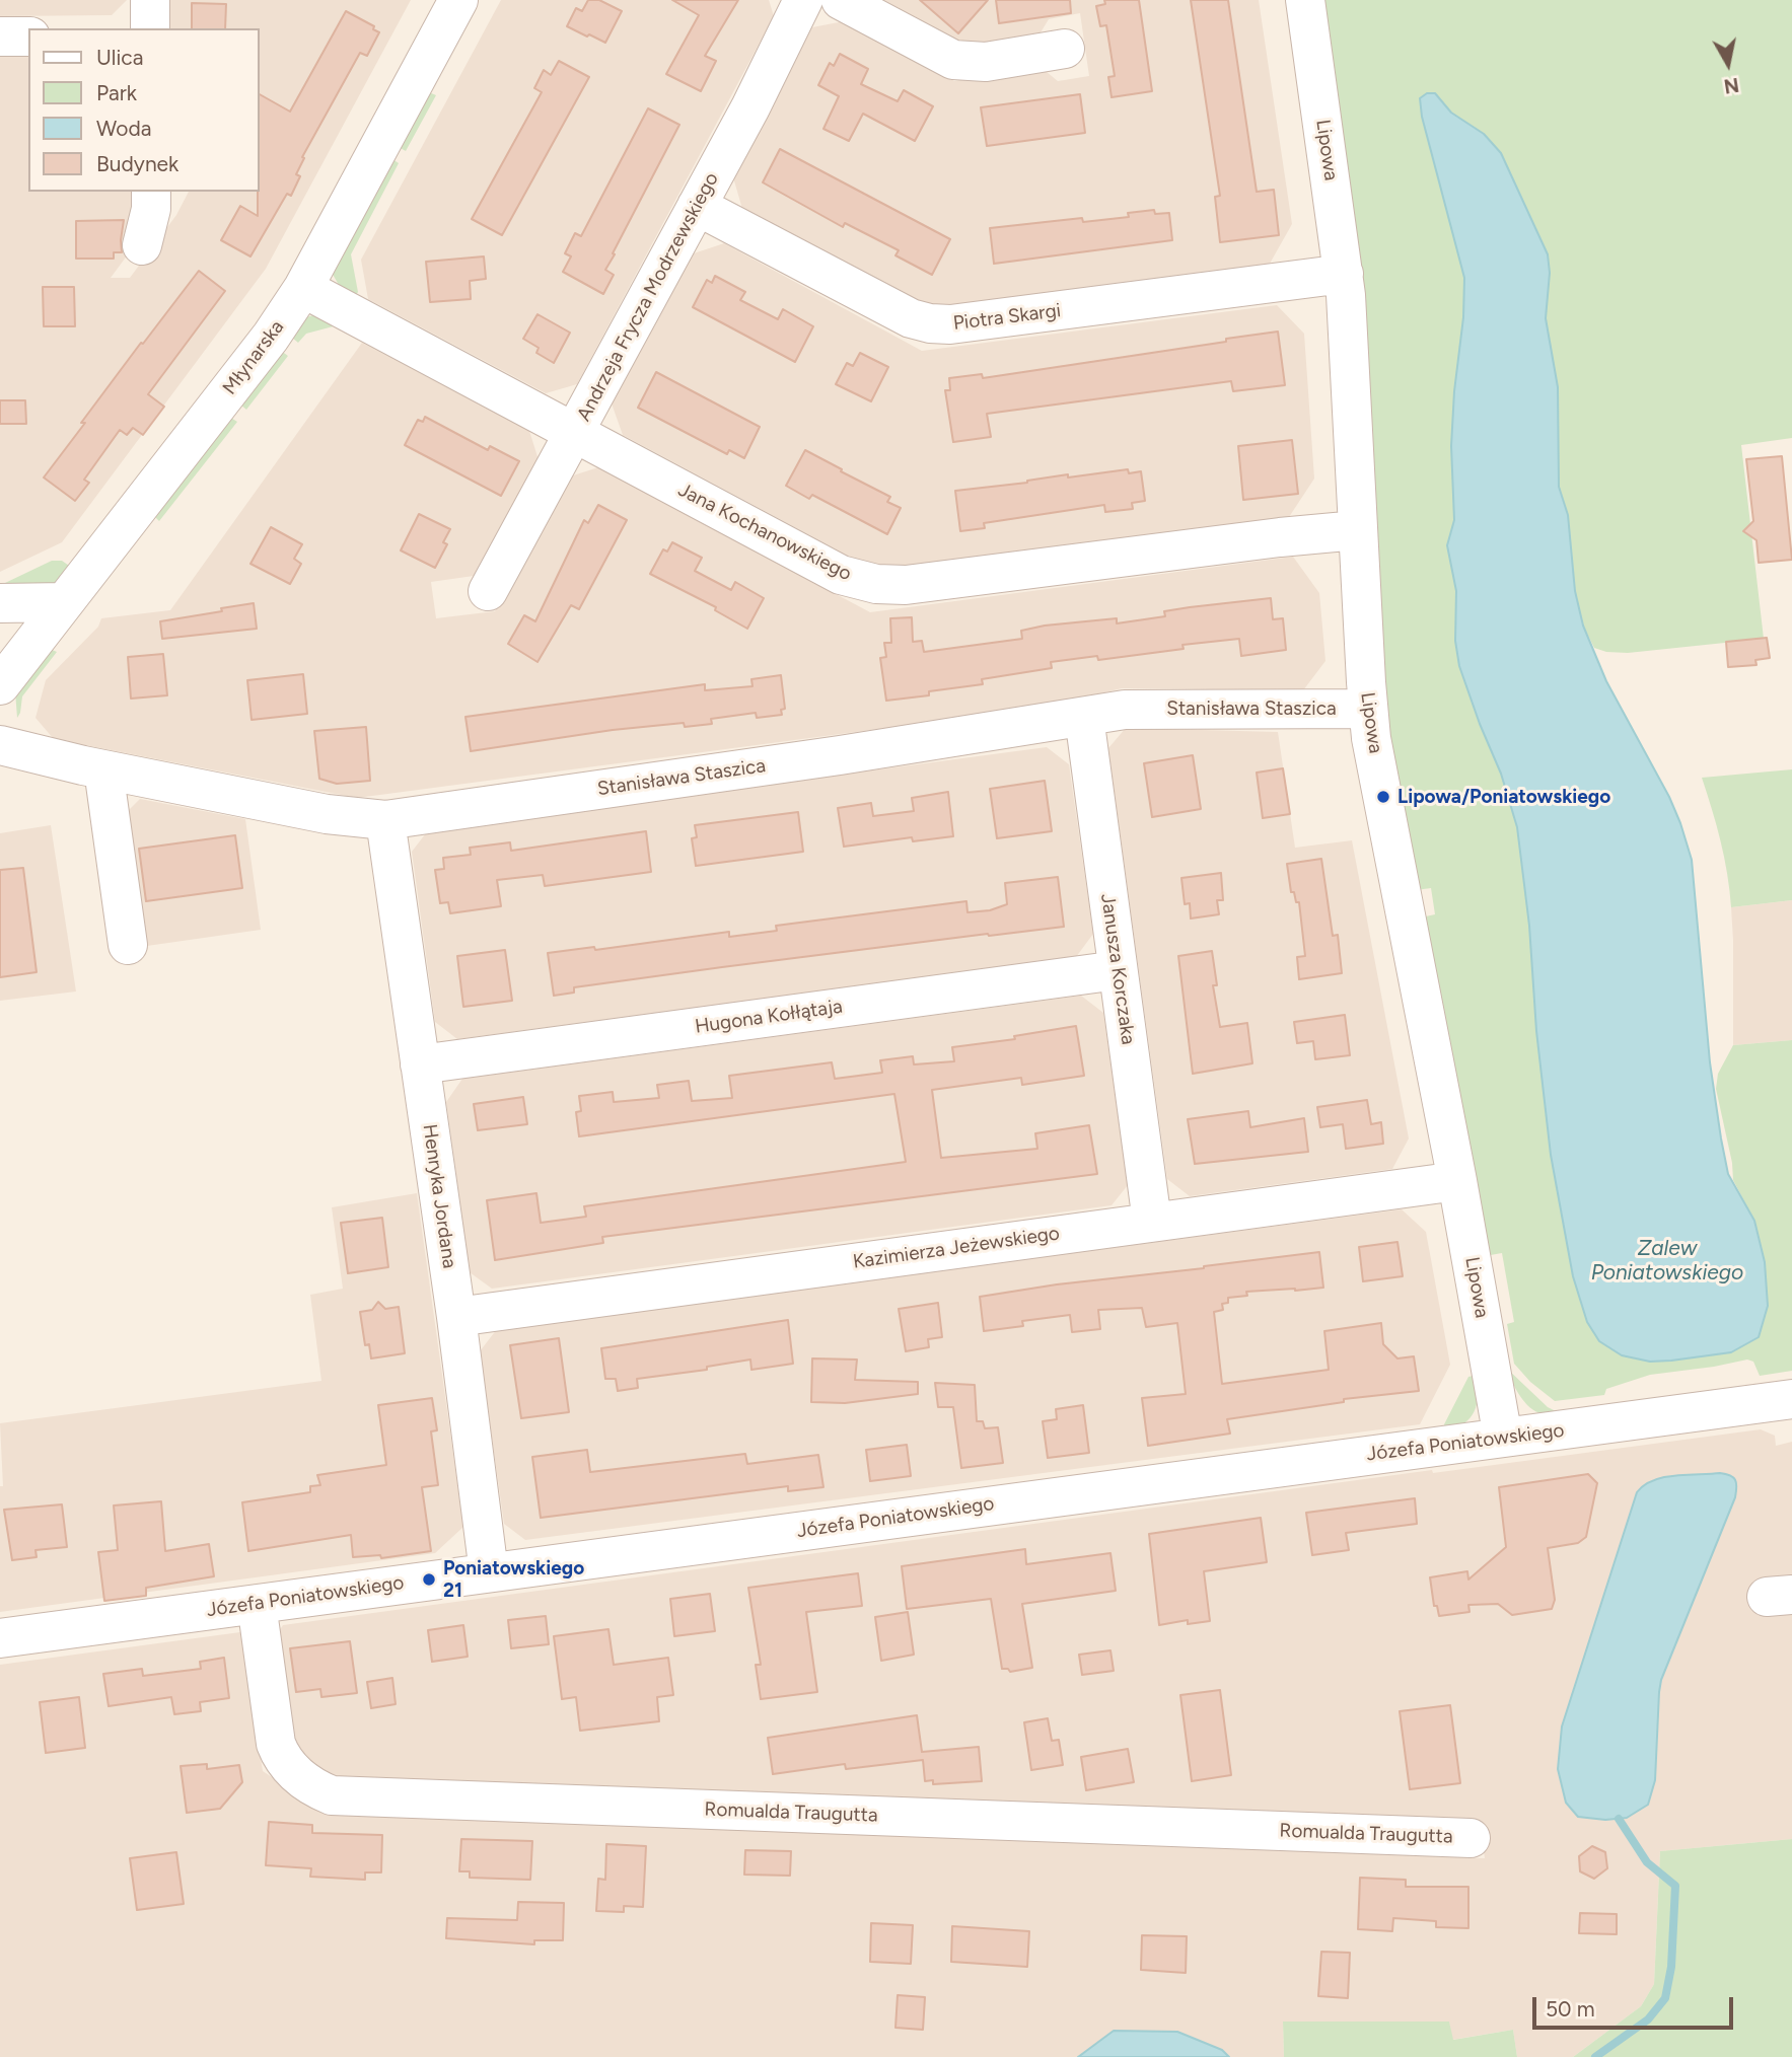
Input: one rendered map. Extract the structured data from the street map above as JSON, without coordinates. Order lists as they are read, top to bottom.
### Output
{
  "streets": {
    "street": [
      "Lipowa",
      "Andrzeja Frycza Modrzewskiego",
      "Piotra Skargi",
      "Młynarska",
      "Jana Kochanowskiego",
      "Stanisława Staszica",
      "Janusza Korczaka",
      "Hugona Kołłątaja",
      "Henryka Jordana",
      "Kazimierza Jeżewskiego",
      "Józefa Poniatowskiego",
      "Romualda Traugutta"
    ]
  },
  "crossings": [
    ["Lipowa", "Piotra Skargi"],
    ["Lipowa", "Jana Kochanowskiego"],
    ["Lipowa", "Stanisława Staszica"],
    ["Lipowa", "Kazimierza Jeżewskiego"],
    ["Lipowa", "Józefa Poniatowskiego"],
    ["Andrzeja Frycza Modrzewskiego", "Piotra Skargi"],
    ["Andrzeja Frycza Modrzewskiego", "Jana Kochanowskiego"],
    ["Młynarska", "Jana Kochanowskiego"],
    ["Stanisława Staszica", "Janusza Korczaka"],
    ["Stanisława Staszica", "Henryka Jordana"],
    ["Janusza Korczaka", "Hugona Kołłątaja"],
    ["Janusza Korczaka", "Kazimierza Jeżewskiego"],
    ["Hugona Kołłątaja", "Henryka Jordana"],
    ["Henryka Jordana", "Kazimierza Jeżewskiego"],
    ["Henryka Jordana", "Józefa Poniatowskiego"],
    ["Józefa Poniatowskiego", "Romualda Traugutta"]
  ],
  "water": ["Zalew Poniatowskiego"],
  "places": ["Lipowa/Poniatowskiego", "Poniatowskiego 21"],
  "legend": [
    "Ulica",
    "Park",
    "Woda",
    "Budynek"
  ],
  "scale_bar": "50 m",
  "north": "bottom"
}
